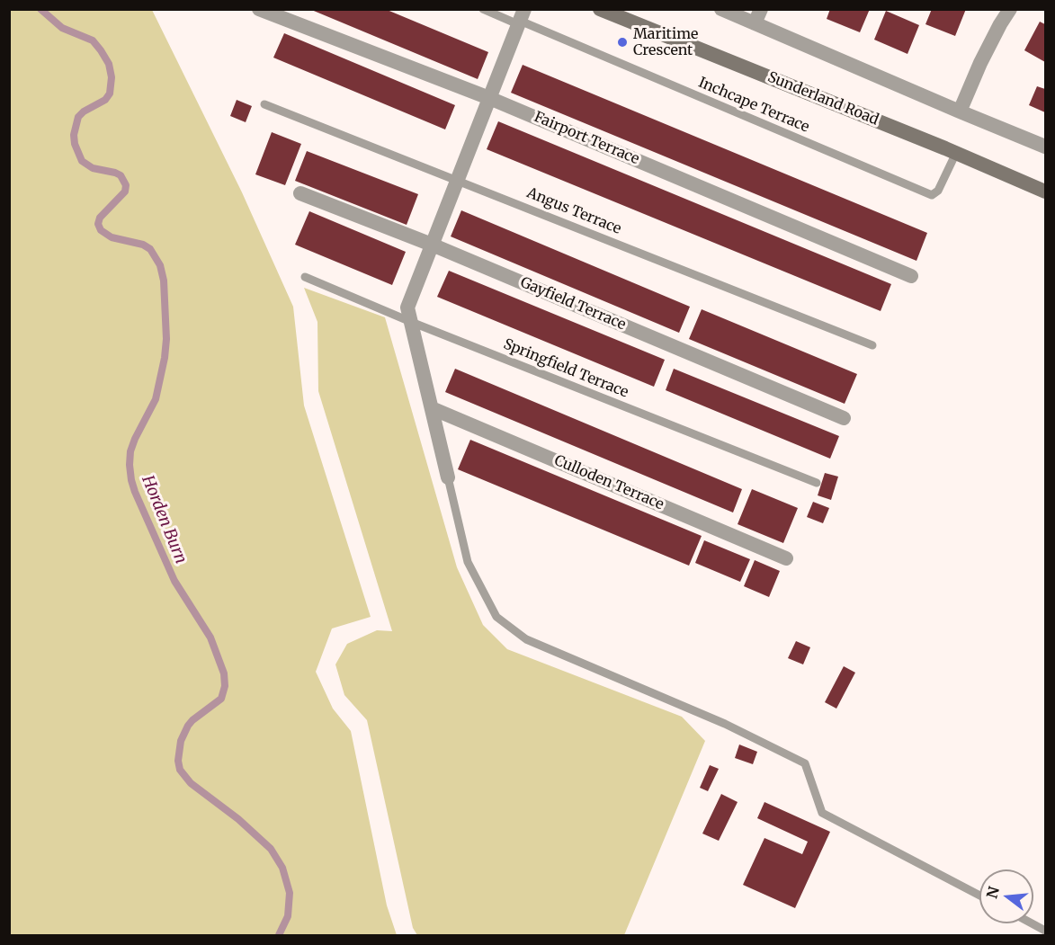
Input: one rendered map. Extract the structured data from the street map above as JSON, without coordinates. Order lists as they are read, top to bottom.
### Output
{
  "streets": {
    "main road": ["Sunderland Road"],
    "street": ["Fairport Terrace", "Gayfield Terrace", "Culloden Terrace"],
    "lane": ["Inchcape Terrace", "Angus Terrace", "Springfield Terrace"]
  },
  "crossings": [
    ["Sunderland Road", "Inchcape Terrace"]
  ],
  "water": ["Horden Burn"],
  "places": ["Maritime Crescent"],
  "north": "left"
}
